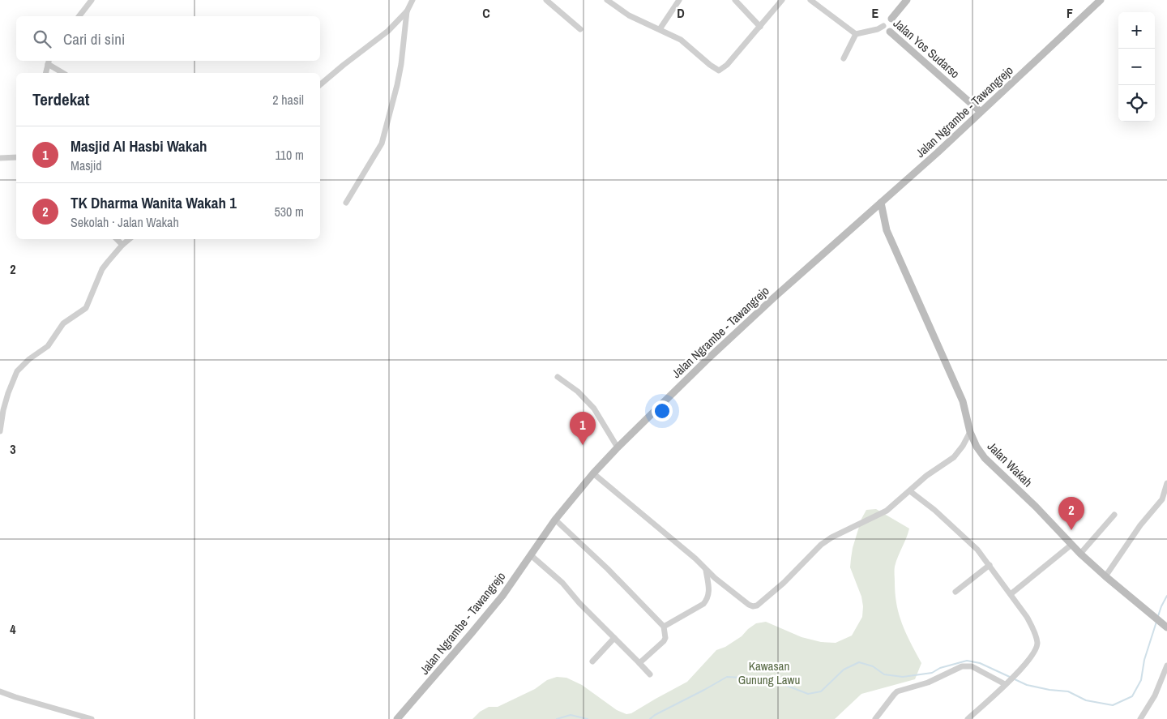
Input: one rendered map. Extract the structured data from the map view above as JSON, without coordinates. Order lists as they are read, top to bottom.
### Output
{
  "streets": {
    "main road": ["Jalan Yos Sudarso", "Jalan Ngrambe - Tawangrejo", "Jalan Wakah"]
  },
  "crossings": [
    ["Jalan Yos Sudarso", "Jalan Ngrambe - Tawangrejo"],
    ["Jalan Ngrambe - Tawangrejo", "Jalan Wakah"]
  ],
  "parks": ["Kawasan Gunung Lawu"],
  "page": {
    "map_buttons": ["+", "−"],
    "search": "Cari di sini",
    "heading": ["Terdekat", "2 hasil"],
    "list": [
      {
        "mark": "1",
        "name": "Masjid Al Hasbi Wakah",
        "note": "Masjid",
        "value": "110 m"
      },
      {
        "mark": "2",
        "name": "TK Dharma Wanita Wakah 1",
        "note": "Sekolah · Jalan Wakah",
        "value": "530 m"
      }
    ],
    "pins": ["1", "2"]
  },
  "grid": {
    "columns": [
      "C",
      "D",
      "E",
      "F"
    ],
    "rows": ["2", "3", "4"]
  }
}
